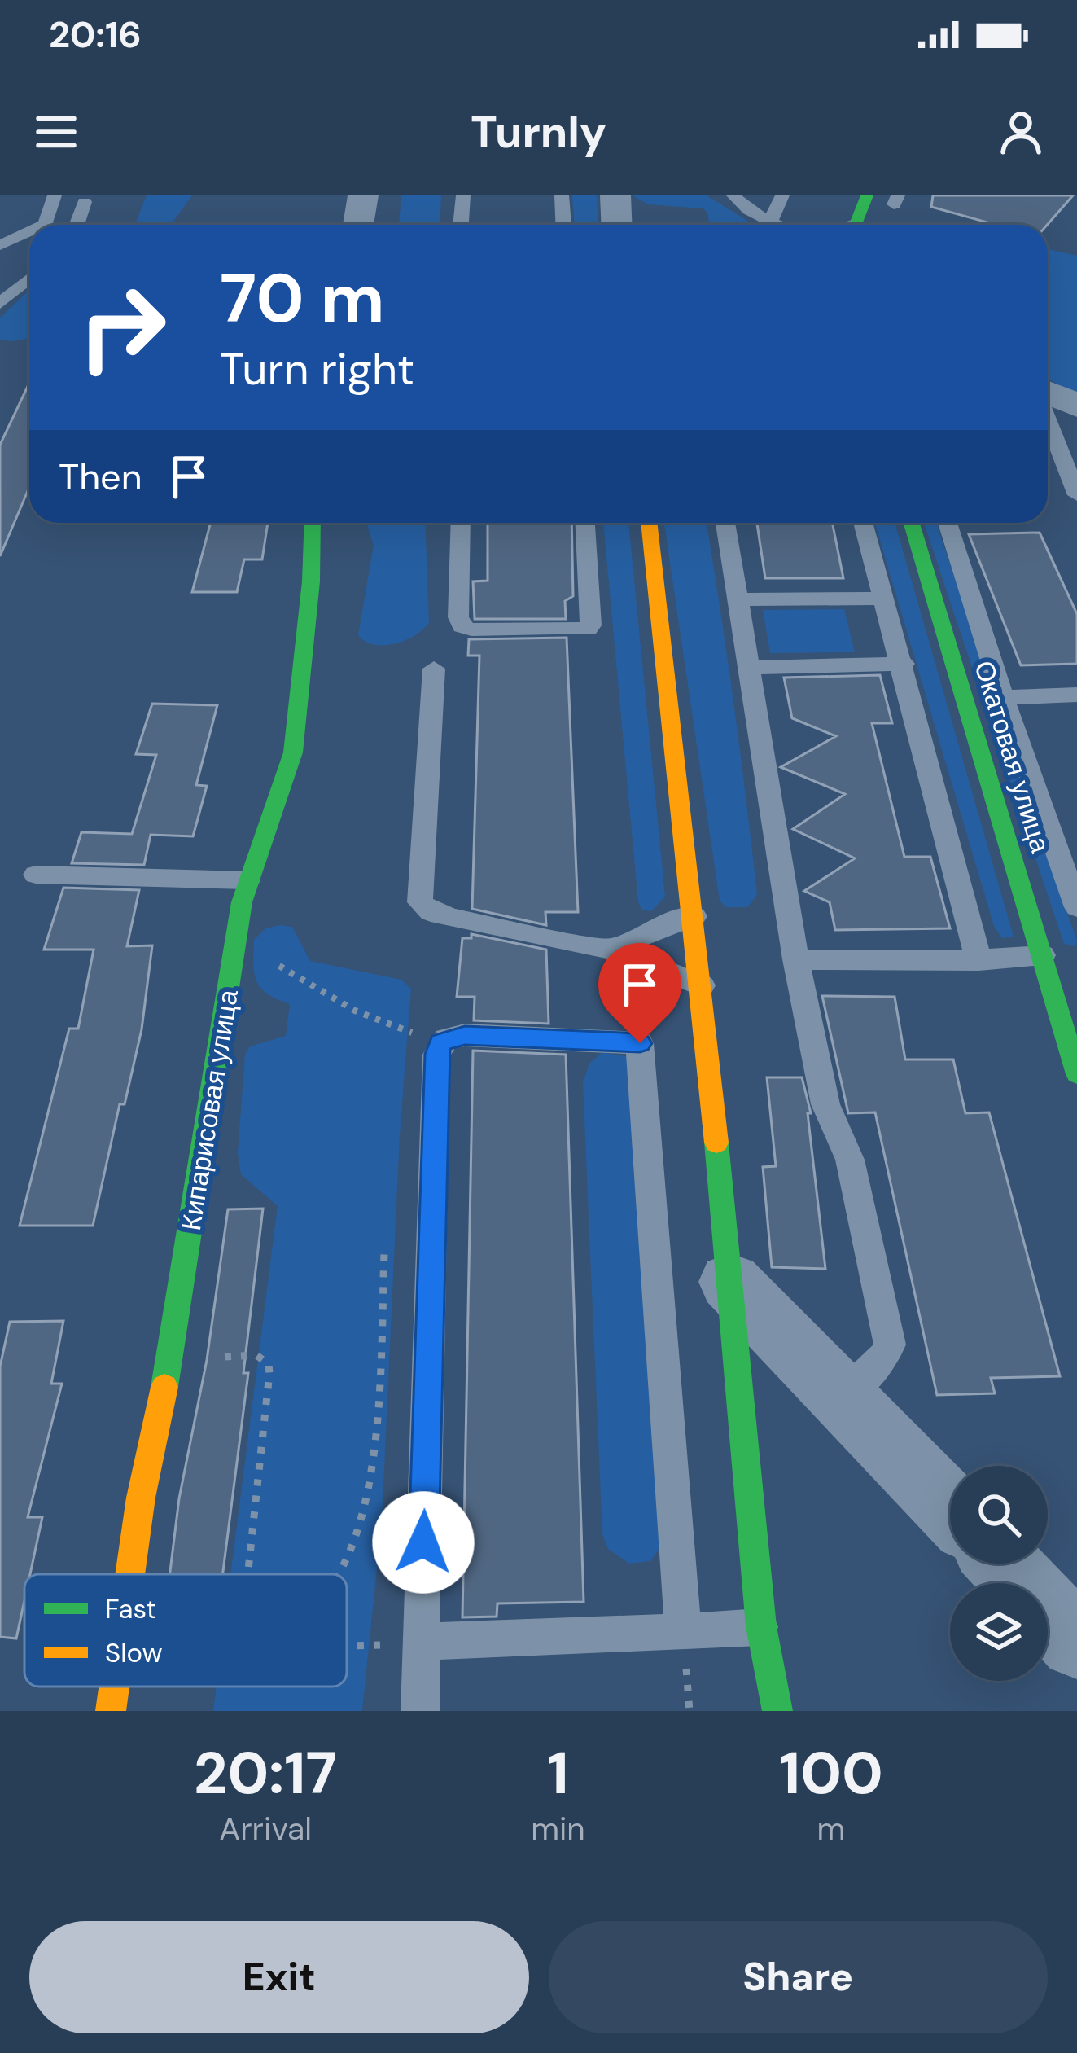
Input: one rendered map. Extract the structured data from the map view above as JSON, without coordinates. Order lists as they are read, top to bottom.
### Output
{
  "streets": {
    "street": ["Окатовая улица", "Кипарисовая улица"]
  },
  "legend": ["Fast", "Slow"],
  "page": {
    "status": "20:16",
    "header": "Turnly",
    "turn": ["70 m", "Turn right"],
    "then": "Then",
    "eta": [
      "20:17",
      "Arrival",
      "1",
      "min",
      "100",
      "m"
    ],
    "buttons": ["Exit", "Share"]
  }
}
